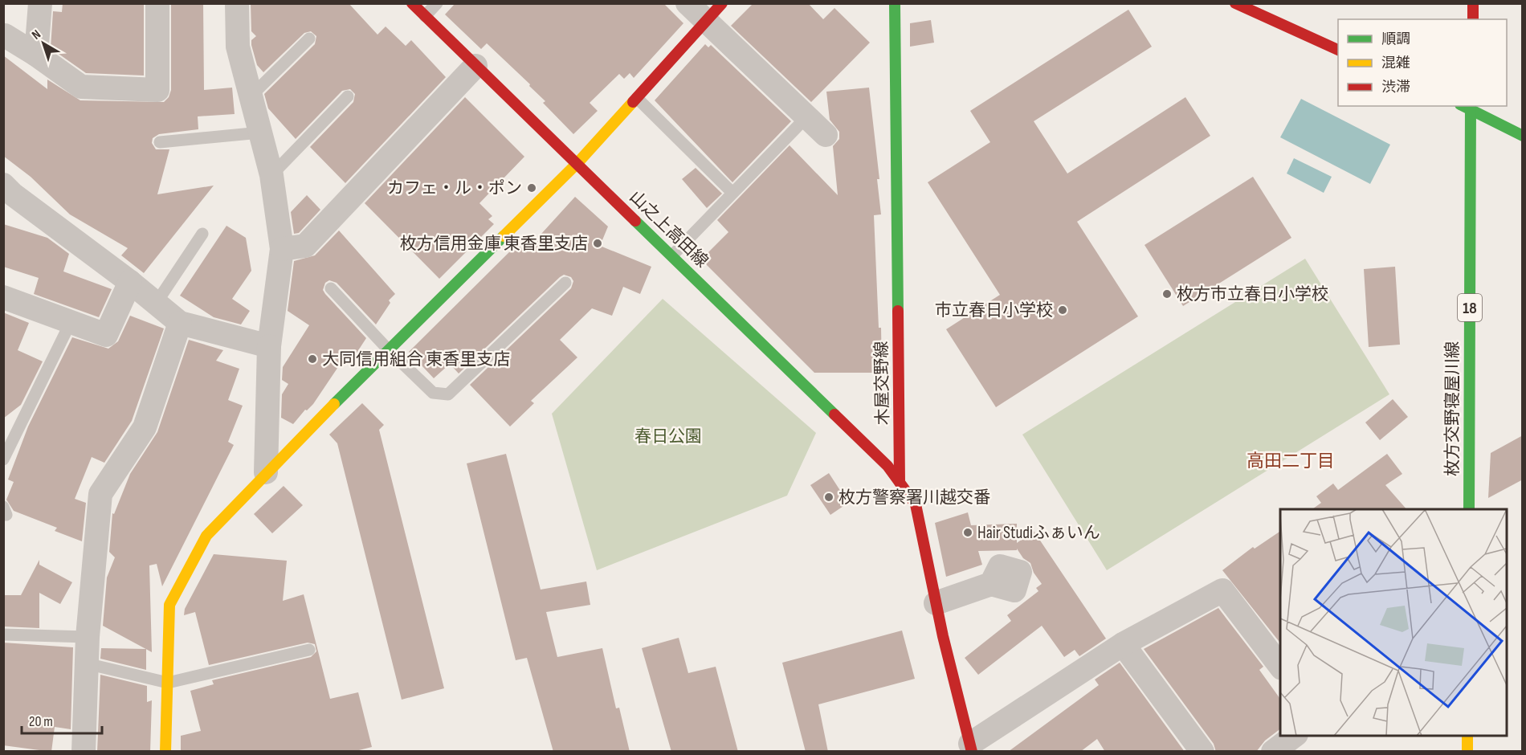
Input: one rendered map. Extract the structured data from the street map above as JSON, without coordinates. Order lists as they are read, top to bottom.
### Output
{
  "streets": {
    "street": [
      "山之上高田線",
      "18",
      "木屋交野線",
      "枚方交野寝屋川線"
    ]
  },
  "crossings": [
    ["山之上高田線", "木屋交野線"]
  ],
  "districts": ["高田二丁目"],
  "parks": ["春日公園"],
  "places": [
    "カフェ・ル・ポン",
    "枚方信用金庫 東香里支店",
    "枚方市立春日小学校",
    "市立春日小学校",
    "大同信用組合 東香里支店",
    "枚方警察署川越交番",
    "Hair Studiふぁいん"
  ],
  "legend": ["順調", "混雑", "渋滞"],
  "scale_bar": "20 m",
  "north": "top left"
}
